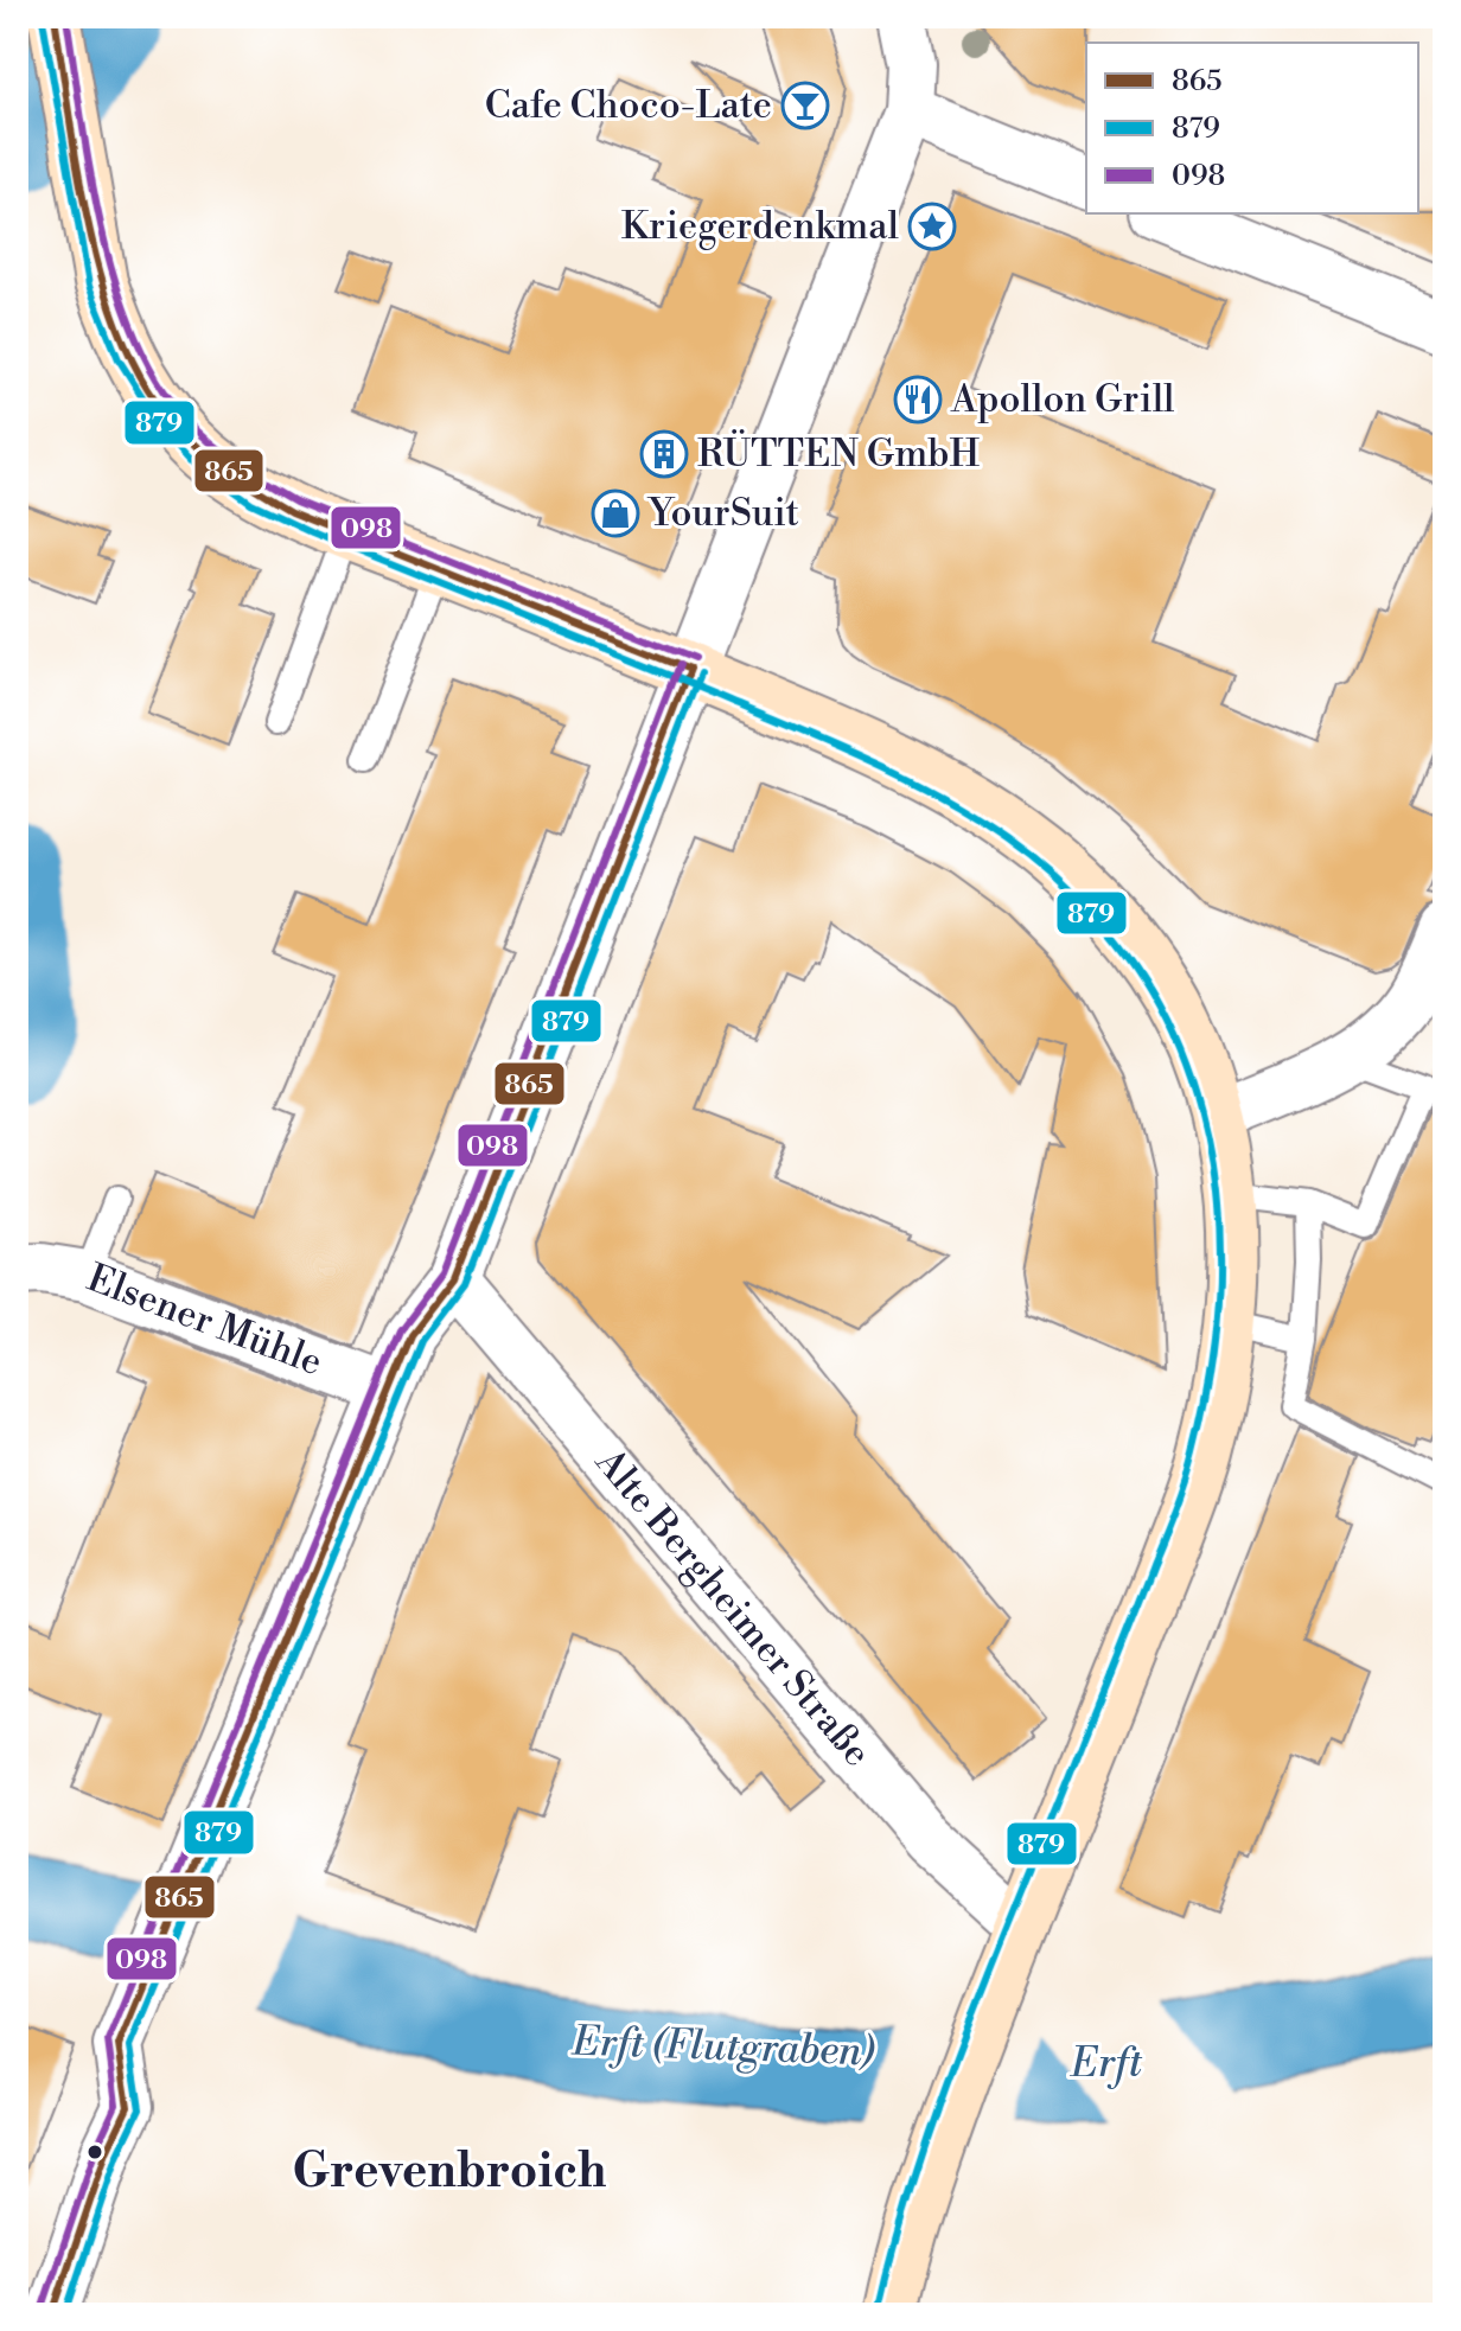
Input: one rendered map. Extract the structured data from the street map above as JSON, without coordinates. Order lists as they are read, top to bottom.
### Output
{
  "streets": {
    "street": ["Elsener Mühle", "Alte Bergheimer Straße"]
  },
  "districts": ["Grevenbroich"],
  "water": ["Erft (Flutgraben)", "Erft"],
  "places": {
    "bar": ["Cafe Choco-Late"],
    "place": ["Kriegerdenkmal"],
    "restaurant": ["Apollon Grill"],
    "building": ["RÜTTEN GmbH"],
    "shop": ["YourSuit"]
  },
  "lines": ["transit line 865", "transit line 098", "transit line 879"],
  "legend": ["865", "879", "098"]
}
